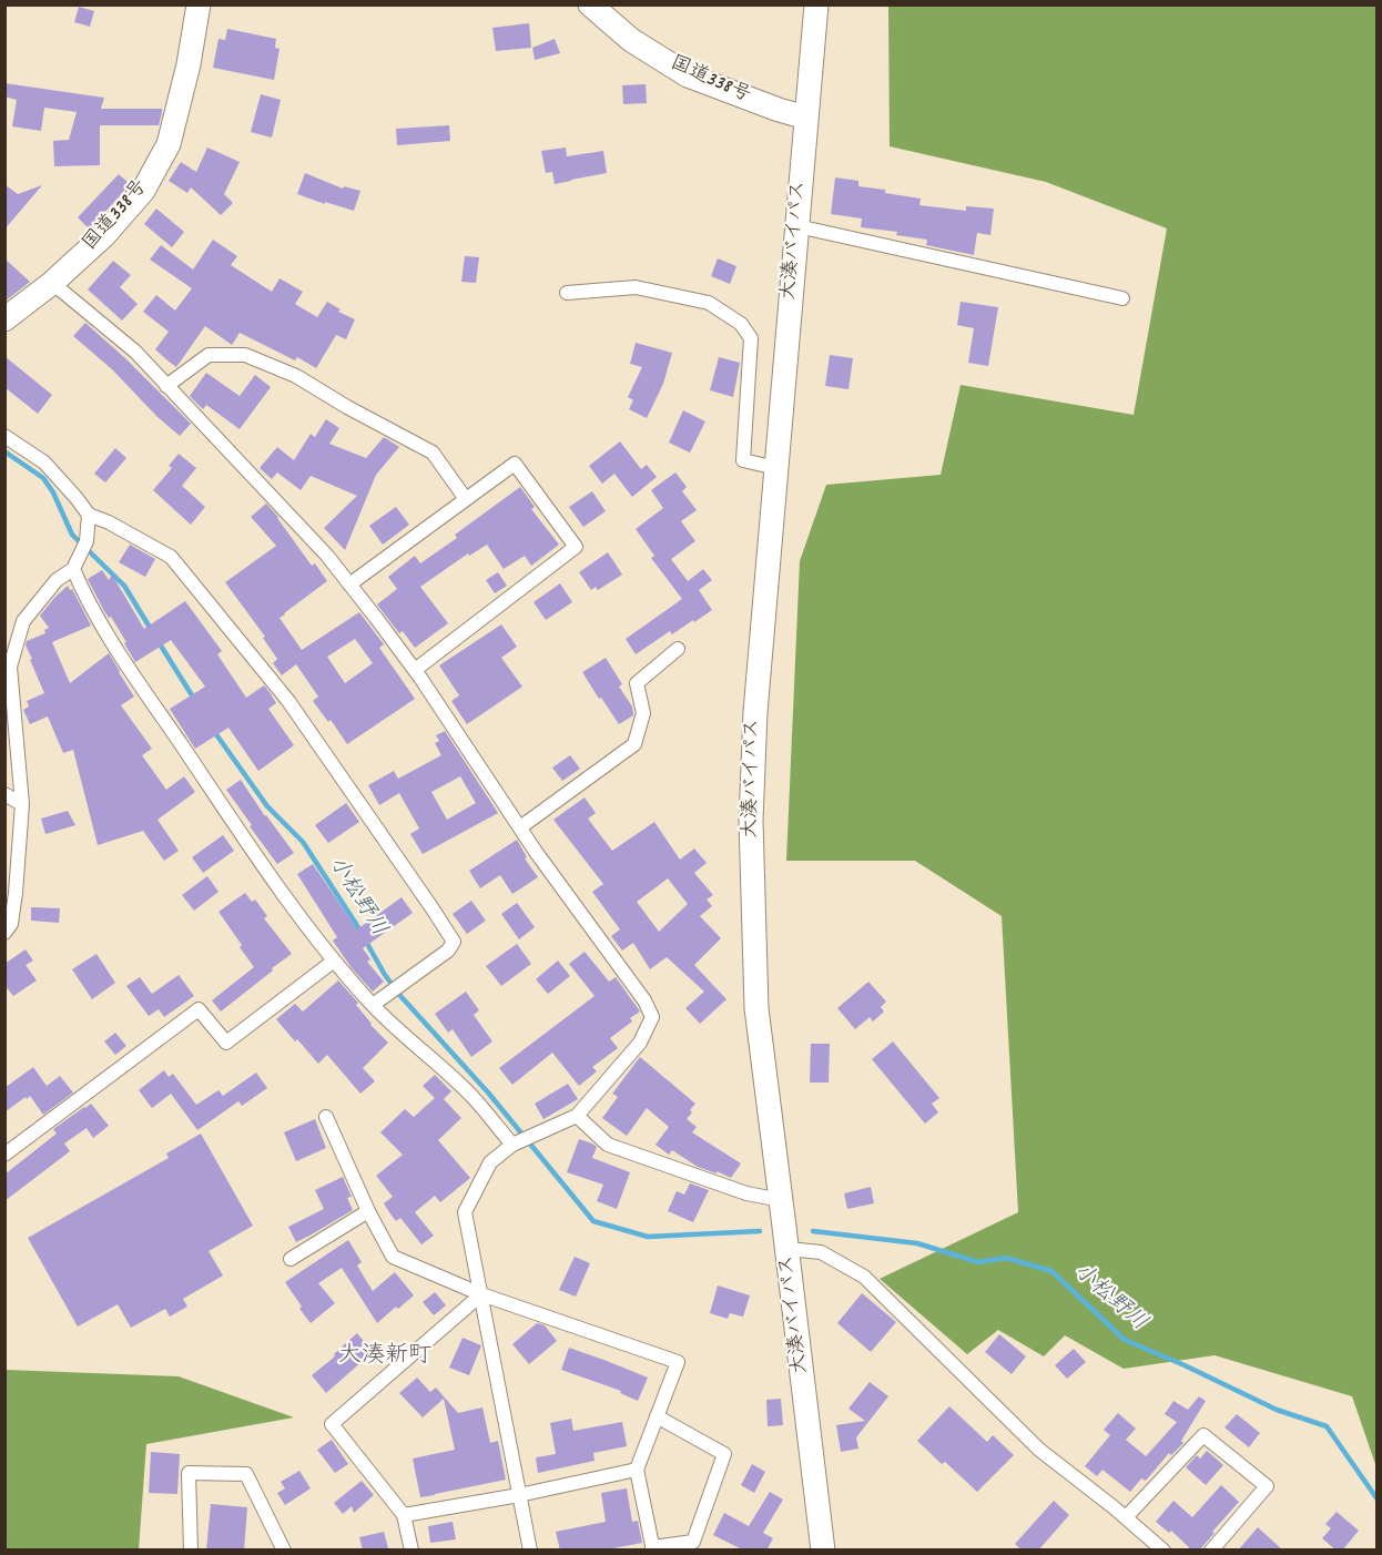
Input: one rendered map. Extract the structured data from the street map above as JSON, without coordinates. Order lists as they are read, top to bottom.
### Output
{
  "streets": {
    "highway": ["国道338号", "大湊バイパス"]
  },
  "crossings": [
    ["国道338号", "大湊バイパス"]
  ],
  "districts": ["大湊新町"],
  "water": ["小松野川"]
}
